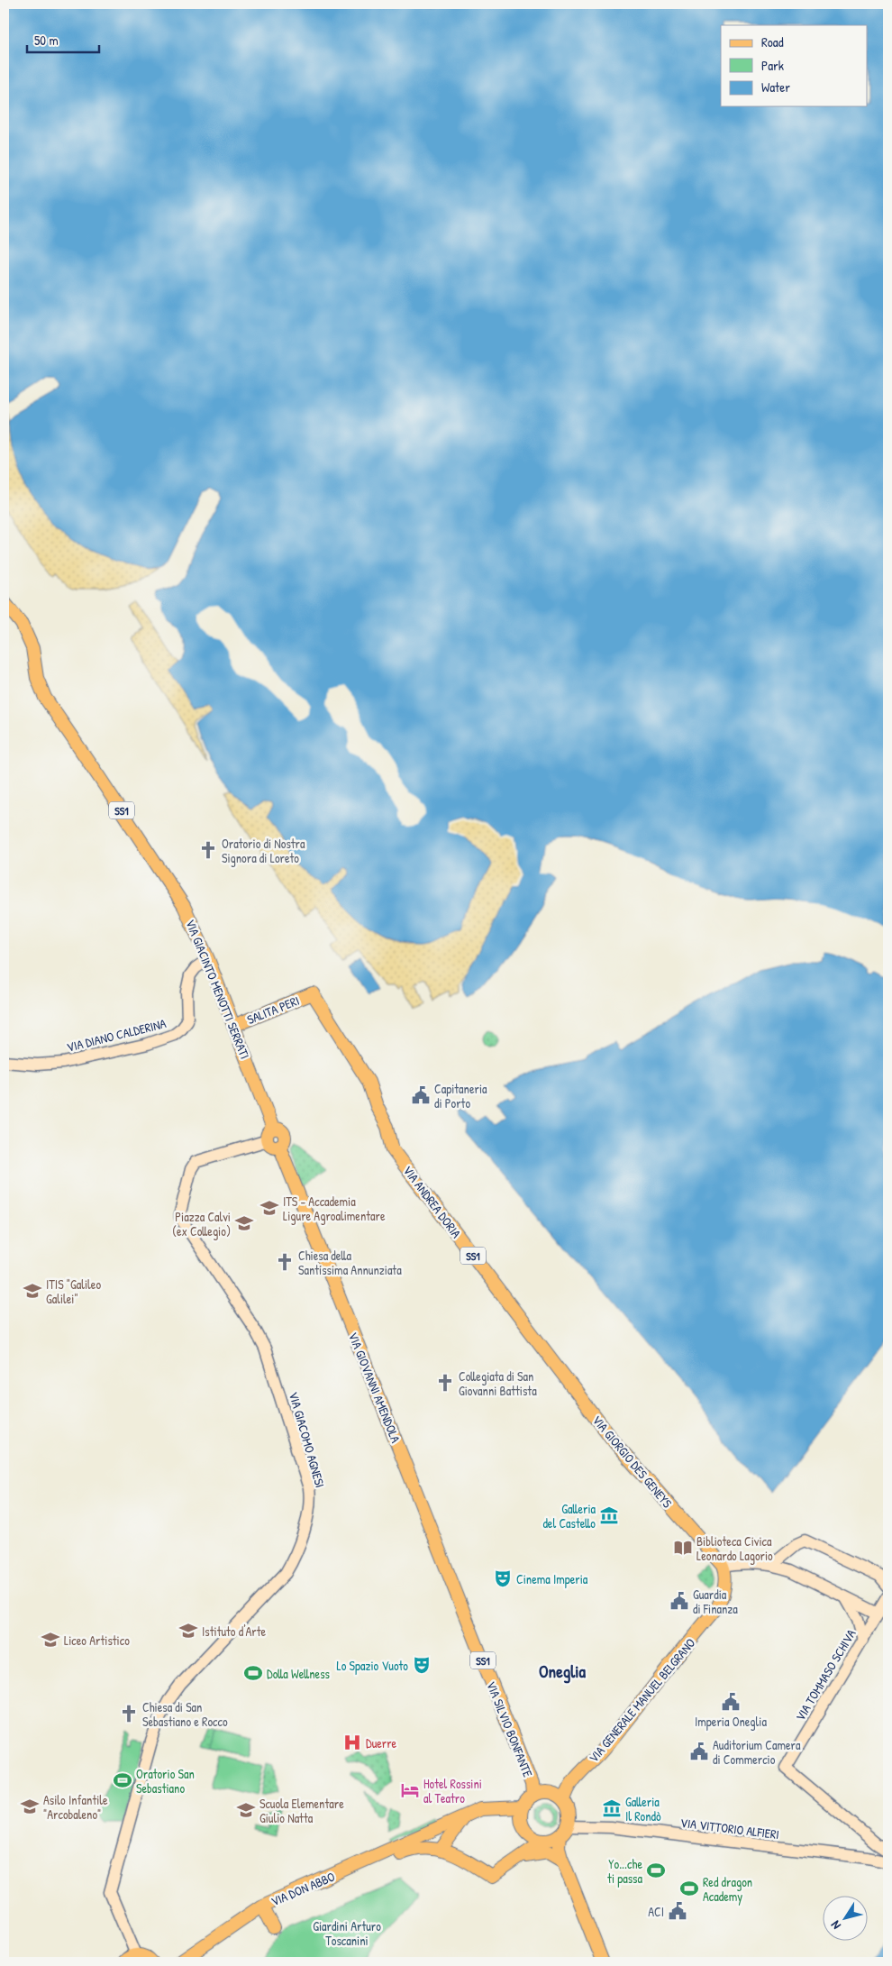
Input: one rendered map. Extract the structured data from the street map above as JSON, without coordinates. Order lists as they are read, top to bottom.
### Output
{
  "streets": {
    "main road": [
      "SS1",
      "VIA GIACINTO MENOTTI SERRATI",
      "SALITA PERI",
      "VIA DIANO CALDERINA",
      "VIA ANDREA DORIA",
      "VIA GIOVANNI AMENDOLA",
      "VIA GIACOMO AGNESI",
      "VIA GIORGIO DES GENEYS",
      "VIA TOMMASO SCHIVA",
      "VIA GENERALE MANUEL BELGRANO",
      "VIA SILVIO BONFANTE",
      "VIA VITTORIO ALFIERI",
      "VIA DON ABBO"
    ]
  },
  "crossings": [
    ["VIA GIACINTO MENOTTI SERRATI", "SALITA PERI"],
    ["VIA GIACINTO MENOTTI SERRATI", "VIA DIANO CALDERINA"],
    ["VIA GIACINTO MENOTTI SERRATI", "VIA GIOVANNI AMENDOLA"],
    ["VIA GIACINTO MENOTTI SERRATI", "VIA GIACOMO AGNESI"],
    ["SALITA PERI", "VIA ANDREA DORIA"],
    ["VIA ANDREA DORIA", "VIA GIORGIO DES GENEYS"],
    ["VIA GIOVANNI AMENDOLA", "VIA GIACOMO AGNESI"],
    ["VIA GIOVANNI AMENDOLA", "VIA SILVIO BONFANTE"],
    ["VIA GIORGIO DES GENEYS", "VIA GENERALE MANUEL BELGRANO"],
    ["VIA GENERALE MANUEL BELGRANO", "VIA SILVIO BONFANTE"],
    ["VIA GENERALE MANUEL BELGRANO", "VIA VITTORIO ALFIERI"],
    ["VIA GENERALE MANUEL BELGRANO", "VIA DON ABBO"],
    ["VIA SILVIO BONFANTE", "VIA VITTORIO ALFIERI"],
    ["VIA SILVIO BONFANTE", "VIA DON ABBO"],
    ["VIA VITTORIO ALFIERI", "VIA DON ABBO"]
  ],
  "districts": ["Oneglia"],
  "parks": ["Giardini Arturo Toscanini"],
  "places": {
    "church": [
      "Oratorio di Nostra Signora di Loreto",
      "Chiesa della Santissima Annunziata",
      "Collegiata di San Giovanni Battista",
      "Chiesa di San Sebastiano e Rocco"
    ],
    "public building": [
      "Capitaneria di Porto",
      "Guardia di Finanza",
      "Imperia Oneglia",
      "Auditorium Camera di Commercio",
      "ACI"
    ],
    "school or university": [
      "ITS - Accademia Ligure Agroalimentare",
      "Piazza Calvi (ex Collegio)",
      "ITIS \"Galileo Galilei\"",
      "Istituto d'Arte",
      "Liceo Artistico",
      "Asilo Infantile \"Arcobaleno\"",
      "Scuola Elementare Giulio Natta"
    ],
    "museum": ["Galleria del Castello", "Galleria Il Rondò"],
    "library": ["Biblioteca Civica Leonardo Lagorio"],
    "theatre": ["Cinema Imperia", "Lo Spazio Vuoto"],
    "sports": [
      "Dolla Wellness",
      "Oratorio San Sebastiano",
      "Yo...che ti passa",
      "Red dragon Academy"
    ],
    "hospital": ["Duerre"],
    "hotel": ["Hotel Rossini al Teatro"]
  },
  "legend": ["Road", "Park", "Water"],
  "scale_bar": "50 m",
  "north": "bottom left"
}
